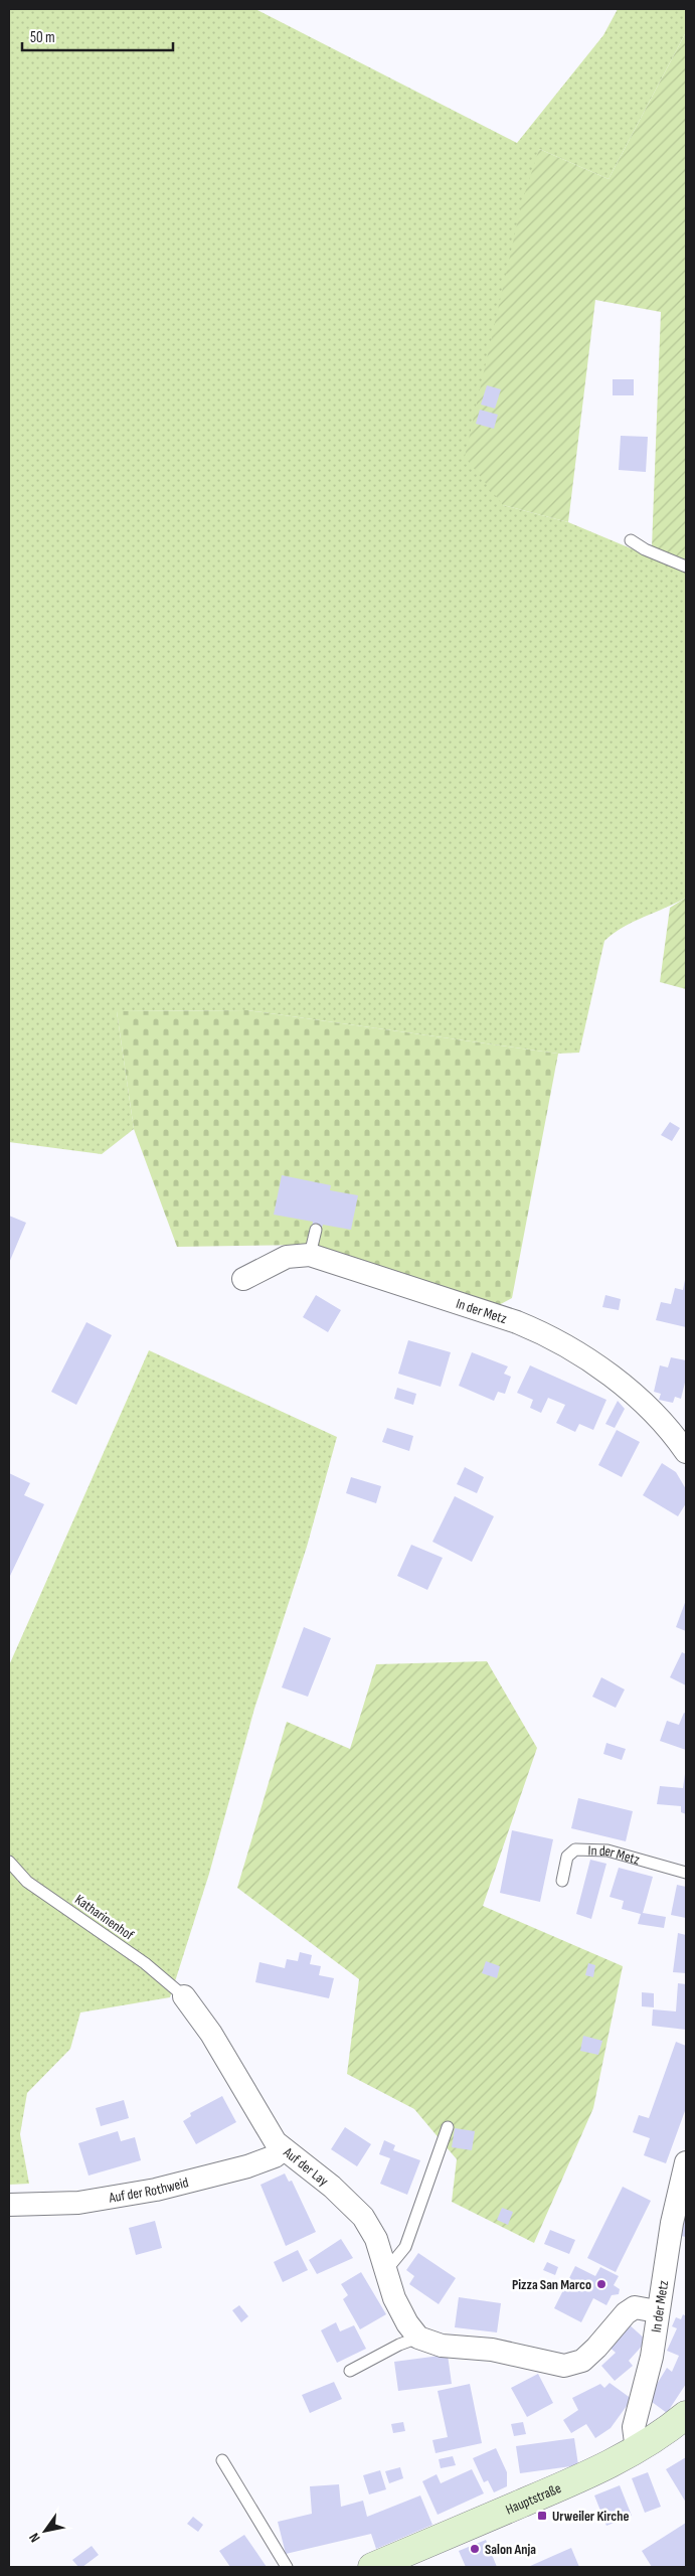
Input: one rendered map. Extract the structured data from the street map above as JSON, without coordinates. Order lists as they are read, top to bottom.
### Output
{
  "streets": {
    "main road": ["Hauptstraße"],
    "street": ["In der Metz", "Auf der Lay", "Auf der Rothweid"],
    "lane": ["Katharinenhof"]
  },
  "crossings": [
    ["In der Metz", "Hauptstraße"],
    ["Katharinenhof", "Auf der Lay"],
    ["Auf der Lay", "Auf der Rothweid"]
  ],
  "places": {
    "other": ["Pizza San Marco", "Salon Anja"],
    "transit": ["Urweiler Kirche"]
  },
  "scale_bar": "50 m",
  "north": "bottom left"
}
